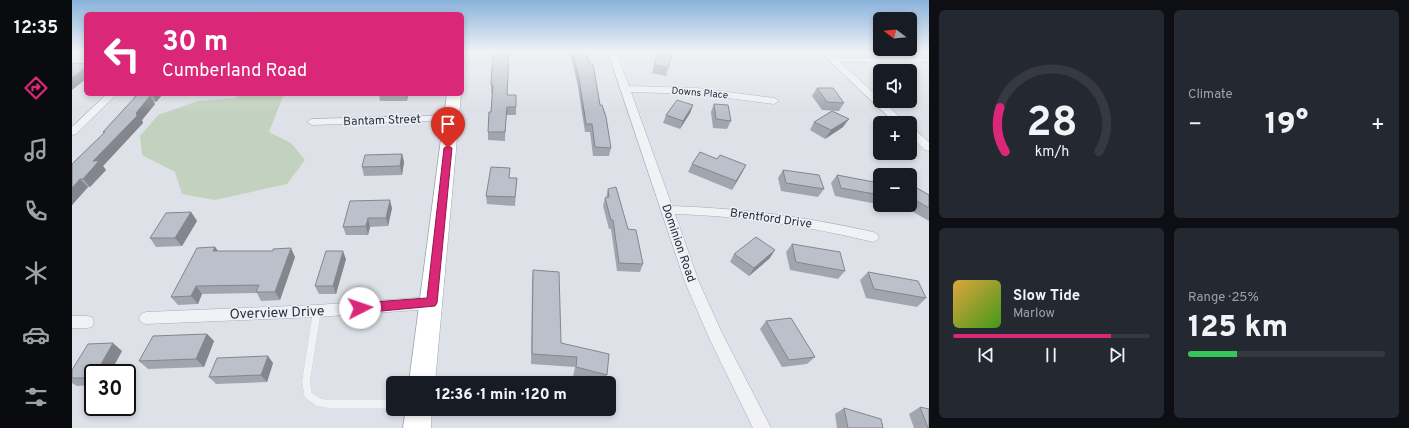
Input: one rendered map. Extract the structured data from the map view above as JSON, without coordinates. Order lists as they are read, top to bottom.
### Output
{
  "streets": {
    "street": [
      "Downs Place",
      "Bantam Street",
      "Brentford Drive",
      "Dominion Road",
      "Overview Drive"
    ]
  },
  "crossings": [
    ["Downs Place", "Dominion Road"],
    ["Brentford Drive", "Dominion Road"]
  ],
  "north": "left",
  "page": {
    "tabs": "12:35",
    "tile": [
      "Climate",
      ["Range · 25%", "125 km"]
    ],
    "map_buttons": ["+", "−"],
    "turn": ["30 m", "Cumberland Road"],
    "heat": ["−", "19°", "+"],
    "song": ["Slow Tide", "Marlow"],
    "limit": "30",
    "trip": "12:36 · 1 min · 120 m",
    "gauge": ["28", "km/h"]
  }
}
